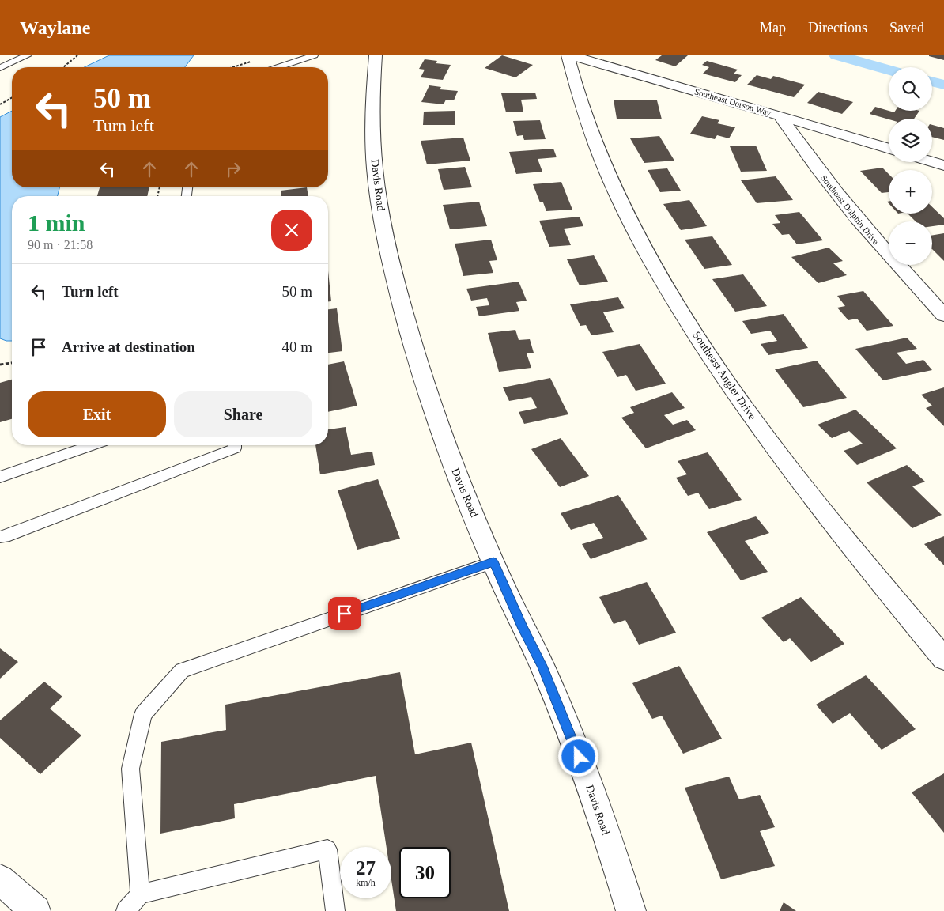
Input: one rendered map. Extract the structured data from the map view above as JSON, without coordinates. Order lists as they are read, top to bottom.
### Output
{
  "streets": {
    "street": [
      "Southeast Dorson Way",
      "Davis Road",
      "Southeast Dolphin Drive",
      "Southeast Angler Drive"
    ]
  },
  "crossings": [
    ["Southeast Dorson Way", "Southeast Dolphin Drive"]
  ],
  "page": {
    "header": "Waylane",
    "nav": ["Map", "Directions", "Saved"],
    "map_buttons": ["+", "−"],
    "turn": ["50 m", "Turn left"],
    "heading": ["1 min", "90 m · 21:58"],
    "list": [
      {
        "name": "Turn left",
        "value": "50 m"
      },
      {
        "name": "Arrive at destination",
        "value": "40 m"
      }
    ],
    "buttons": ["Exit", "Share"],
    "speed": "27 km/h",
    "limit": "30"
  }
}
